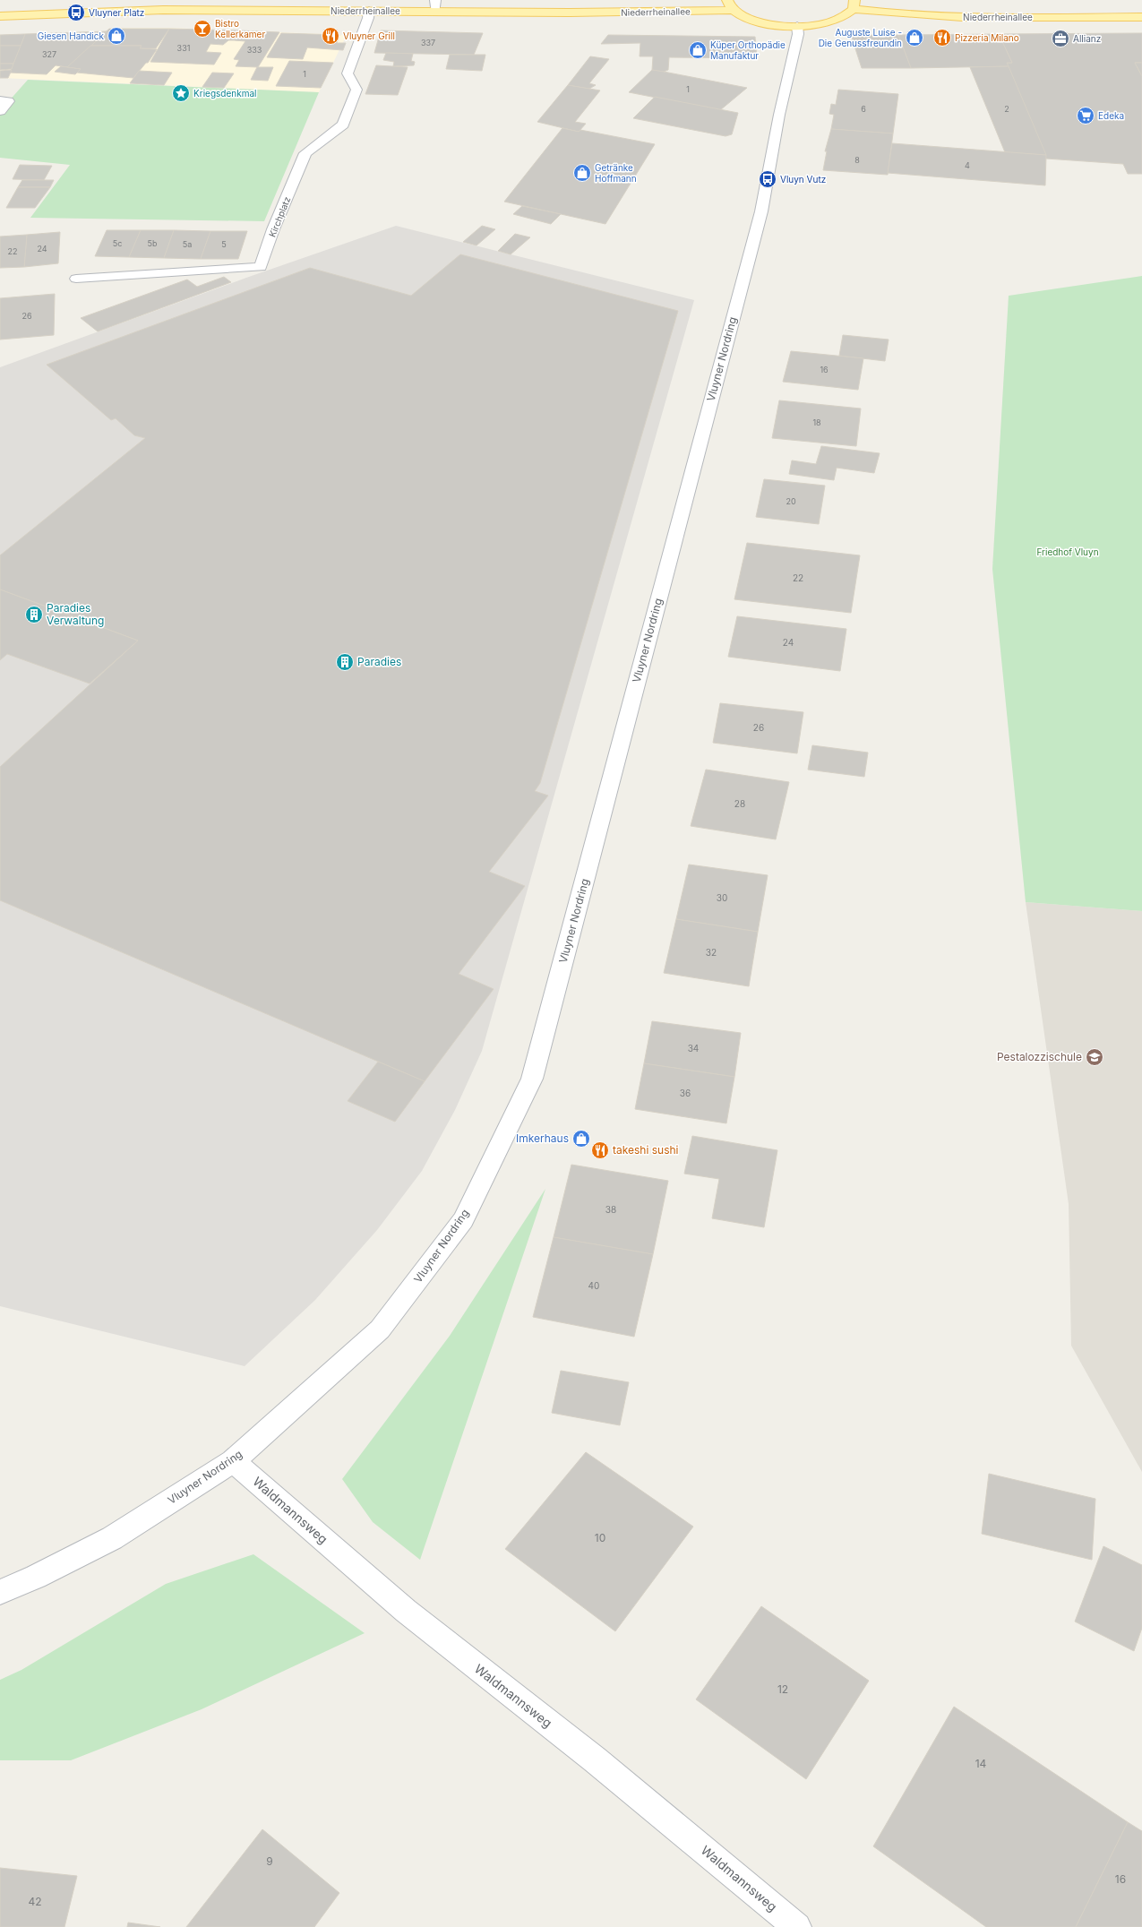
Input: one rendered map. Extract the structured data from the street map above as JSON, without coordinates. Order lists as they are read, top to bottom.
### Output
{
  "streets": {
    "main road": ["Niederrheinallee"],
    "street": ["Kirchplatz", "Vluyner Nordring", "Waldmannsweg"]
  },
  "crossings": [
    ["Niederrheinallee", "Kirchplatz"],
    ["Vluyner Nordring", "Waldmannsweg"]
  ],
  "parks": ["Friedhof Vluyn"],
  "places": {
    "bus stop": ["Vluyner Platz", "Vluyn Vutz"],
    "bar": ["Bistro Kellerkamer"],
    "shop": [
      "Giesen Handick",
      "Auguste Luise - Die Genussfreundin",
      "Küper Orthopädie Manufaktur",
      "Getränke Hoffmann",
      "Imkerhaus"
    ],
    "restaurant": ["Vluyner Grill", "Pizzeria Milano", "takeshi sushi"],
    "office": ["Allianz"],
    "place": ["Kriegsdenkmal"],
    "supermarket": ["Edeka"],
    "building": ["Paradies Verwaltung", "Paradies"],
    "school or university": ["Pestalozzischule"]
  },
  "house_numbers": [
    "337",
    "331",
    "333",
    "327",
    "1",
    "1",
    "6",
    "2",
    "8",
    "4",
    "5c",
    "5b",
    "5a",
    "5",
    "24",
    "22",
    "26",
    "16",
    "18",
    "20",
    "22",
    "24",
    "26",
    "28",
    "30",
    "32",
    "34",
    "36",
    "38",
    "40",
    "10",
    "12",
    "14",
    "9",
    "16",
    "42"
  ]
}
